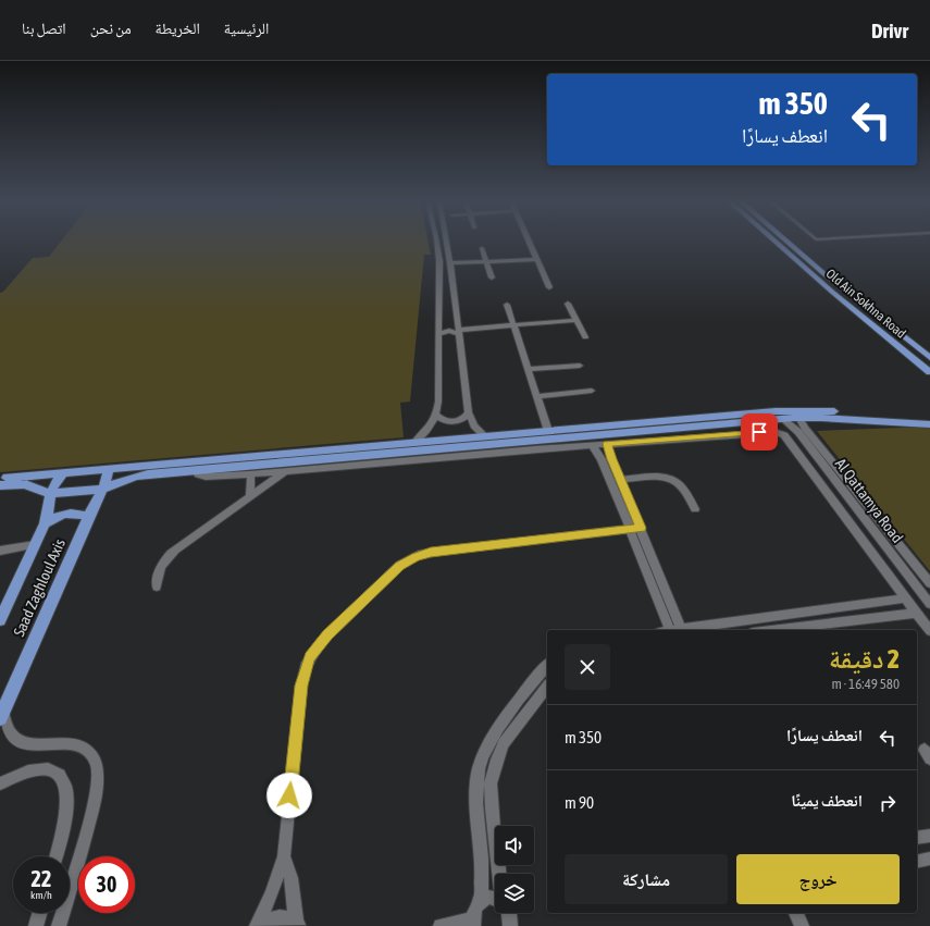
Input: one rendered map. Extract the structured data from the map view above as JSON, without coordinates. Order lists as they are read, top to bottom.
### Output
{
  "streets": {
    "main road": ["Old Ain Sokhna Road", "Saad Zaghloul Axis"],
    "street": ["Al Qattamya Road"]
  },
  "page": {
    "header": "Drivr",
    "nav": [
      "الرئيسية",
      "الخريطة",
      "من نحن",
      "اتصل بنا"
    ],
    "turn": ["350 m", "انعطف يسارًا"],
    "heading": ["2 دقيقة", "580 m · 16:49"],
    "list": [
      {
        "name": "انعطف يسارًا",
        "value": "350 m"
      },
      {
        "name": "انعطف يمينًا",
        "value": "90 m"
      }
    ],
    "buttons": ["خروج", "مشاركة"],
    "speed": "22 km/h",
    "limit": "30"
  }
}
